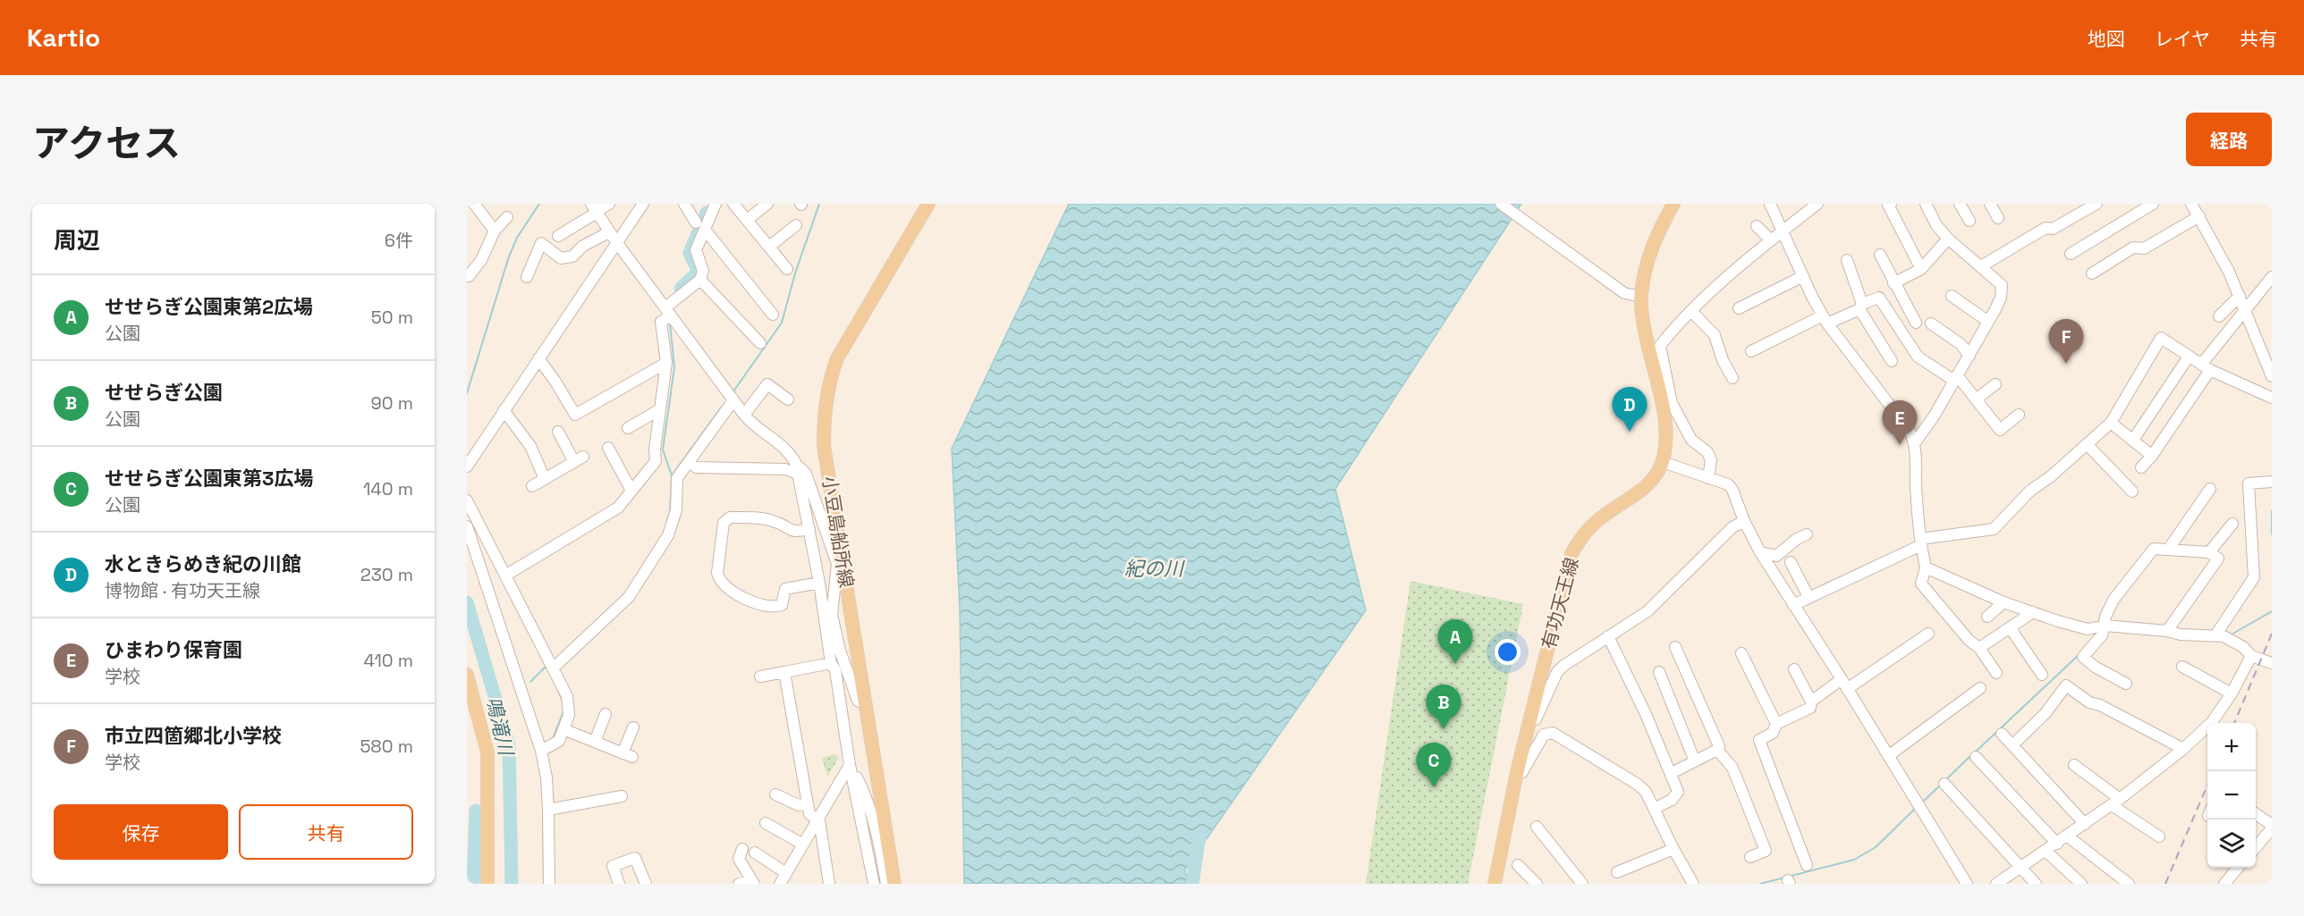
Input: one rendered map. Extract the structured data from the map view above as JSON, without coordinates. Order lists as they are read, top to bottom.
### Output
{
  "streets": {
    "main road": ["小豆島船所線", "有功天王線"]
  },
  "water": ["紀の川", "鳴滝川"],
  "page": {
    "header": "Kartio",
    "nav": ["地図", "レイヤ", "共有"],
    "title": "アクセス",
    "buttons": [
      "経路",
      ["保存", "共有"]
    ],
    "heading": ["周辺", "6件"],
    "list": [
      {
        "mark": "A",
        "name": "せせらぎ公園東第2広場",
        "note": "公園",
        "value": "50 m"
      },
      {
        "mark": "B",
        "name": "せせらぎ公園",
        "note": "公園",
        "value": "90 m"
      },
      {
        "mark": "C",
        "name": "せせらぎ公園東第3広場",
        "note": "公園",
        "value": "140 m"
      },
      {
        "mark": "D",
        "name": "水ときらめき紀の川館",
        "note": "博物館 · 有功天王線",
        "value": "230 m"
      },
      {
        "mark": "E",
        "name": "ひまわり保育園",
        "note": "学校",
        "value": "410 m"
      },
      {
        "mark": "F",
        "name": "市立四箇郷北小学校",
        "note": "学校",
        "value": "580 m"
      }
    ],
    "pins": [
      "F",
      "D",
      "E",
      "A",
      "B",
      "C"
    ],
    "map_buttons": ["+", "−"]
  }
}
